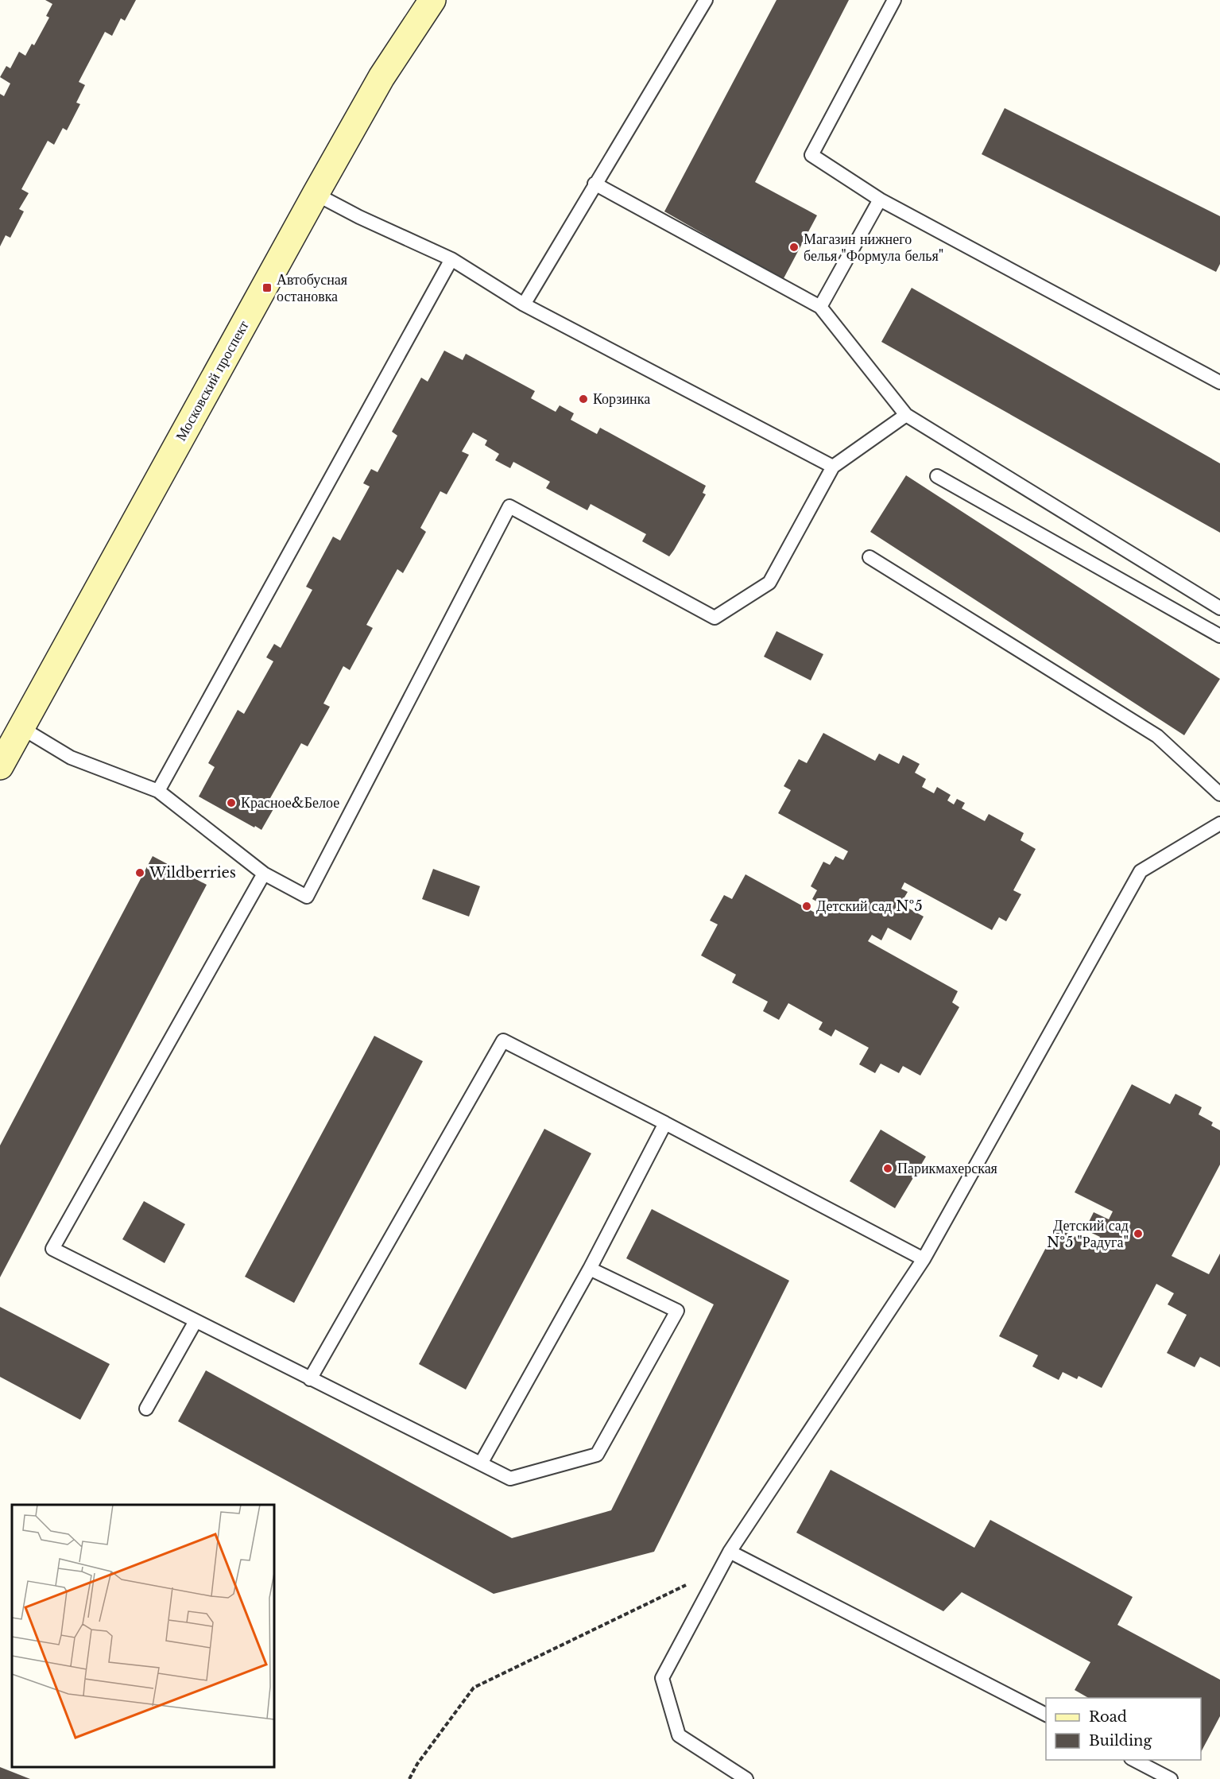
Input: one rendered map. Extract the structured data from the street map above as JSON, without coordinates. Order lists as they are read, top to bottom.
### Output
{
  "streets": {
    "main road": ["Московский проспект"]
  },
  "places": {
    "other": [
      "Магазин нижнего белья \"Формула белья\"",
      "Корзинка",
      "Красное&Белое",
      "Wildberries",
      "Детский сад №5",
      "Парикмахерская",
      "Детский сад №5 \"Радуга\""
    ],
    "transit": ["Автобусная остановка"]
  },
  "legend": ["Road", "Building"]
}
